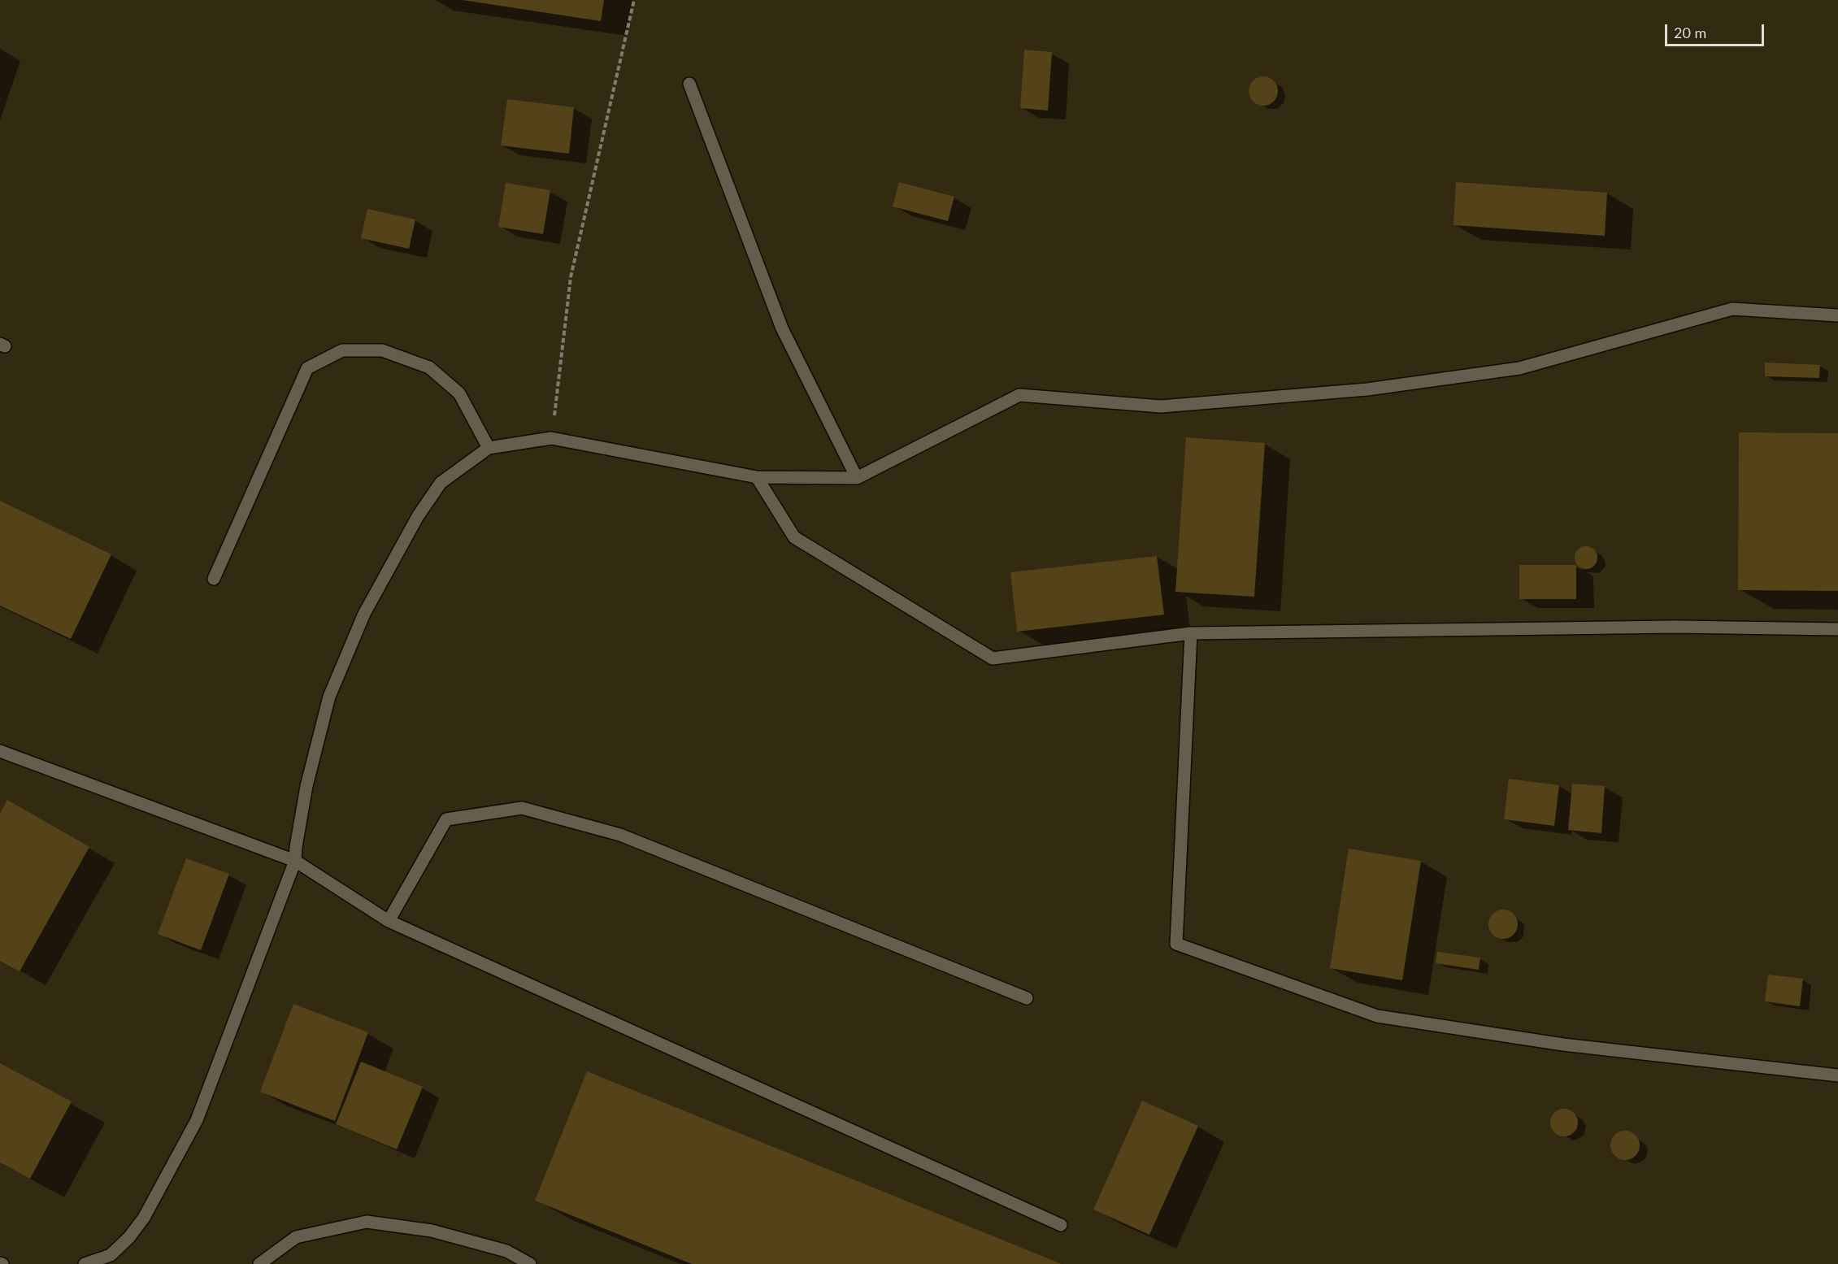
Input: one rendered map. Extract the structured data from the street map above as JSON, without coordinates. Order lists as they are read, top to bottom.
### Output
{
  "scale_bar": "20 m"
}
